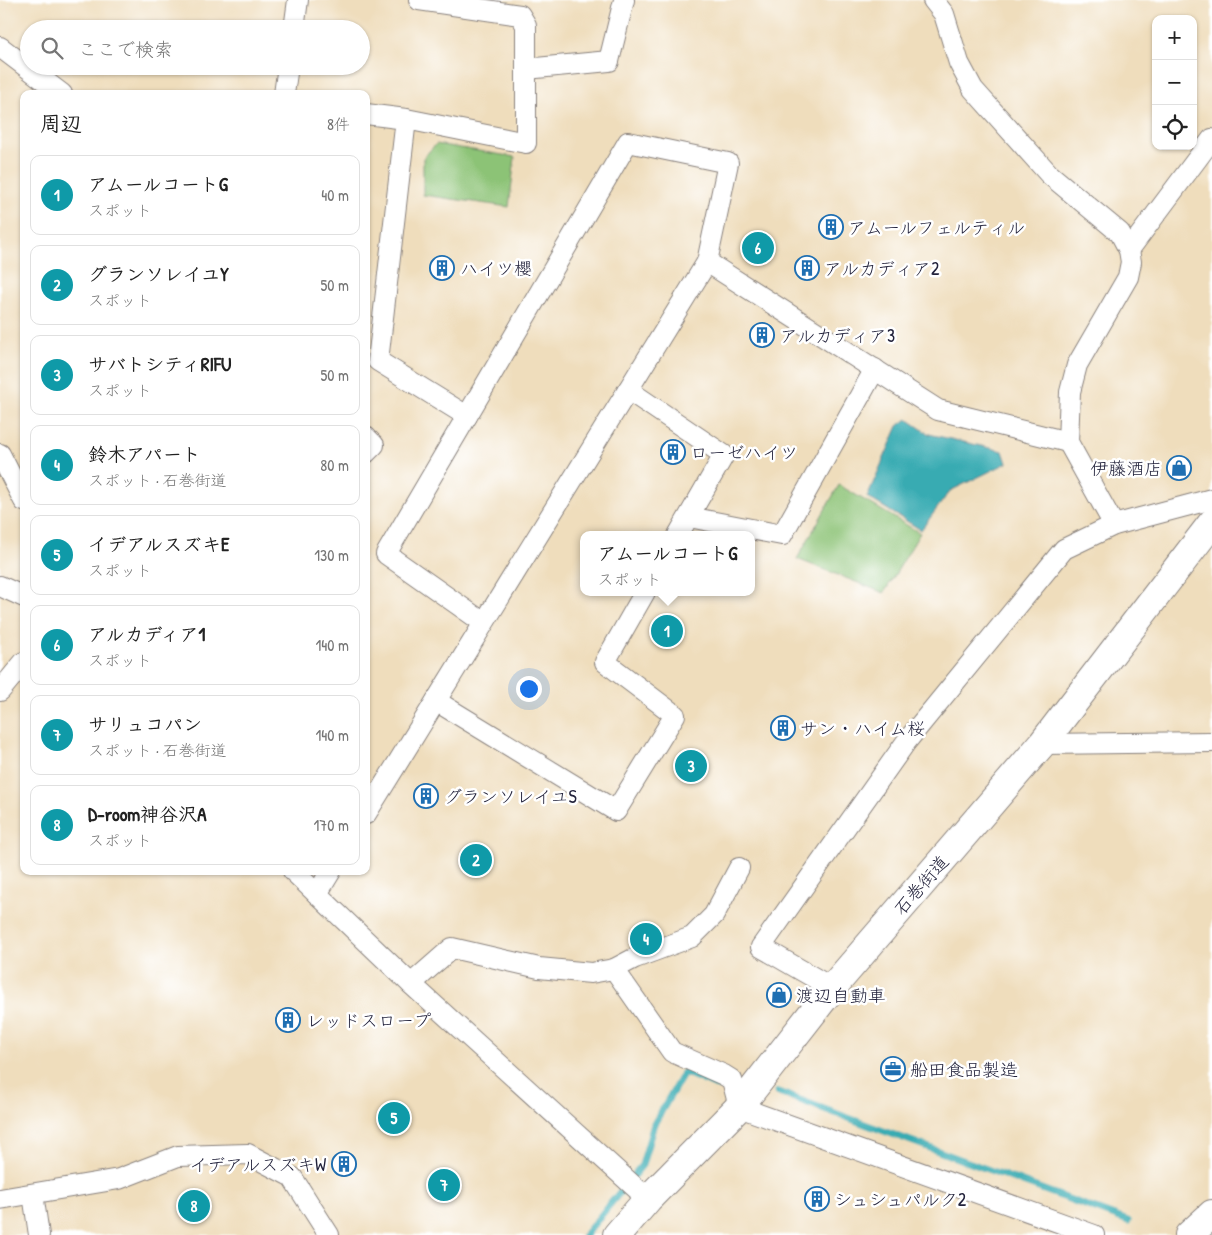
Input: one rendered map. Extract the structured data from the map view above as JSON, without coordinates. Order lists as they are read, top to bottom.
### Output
{
  "streets": {
    "street": ["石巻街道"]
  },
  "places": {
    "building": [
      "アムールフェルティル",
      "ハイツ櫻",
      "アルカディア2",
      "アルカディア3",
      "ローゼハイツ",
      "サン・ハイム桜",
      "グランソレイユS",
      "レッドスロープ",
      "イデアルスズキW",
      "シュシュパルク2"
    ],
    "shop": ["伊藤酒店", "渡辺自動車"],
    "office": ["船田食品製造"]
  },
  "page": {
    "map_buttons": ["+", "−"],
    "search": "ここで検索",
    "heading": ["周辺", "8件"],
    "list": [
      {
        "mark": "1",
        "name": "アムールコートG",
        "note": "スポット",
        "value": "40 m"
      },
      {
        "mark": "2",
        "name": "グランソレイユY",
        "note": "スポット",
        "value": "50 m"
      },
      {
        "mark": "3",
        "name": "サバトシティRIFU",
        "note": "スポット",
        "value": "50 m"
      },
      {
        "mark": "4",
        "name": "鈴木アパート",
        "note": "スポット · 石巻街道",
        "value": "80 m"
      },
      {
        "mark": "5",
        "name": "イデアルスズキE",
        "note": "スポット",
        "value": "130 m"
      },
      {
        "mark": "6",
        "name": "アルカディア1",
        "note": "スポット",
        "value": "140 m"
      },
      {
        "mark": "7",
        "name": "サリュコパン",
        "note": "スポット · 石巻街道",
        "value": "140 m"
      },
      {
        "mark": "8",
        "name": "D-room神谷沢A",
        "note": "スポット",
        "value": "170 m"
      }
    ],
    "pins": [
      "6",
      "1",
      "3",
      "2",
      "4",
      "5",
      "7",
      "8"
    ],
    "popup": ["アムールコートG", "スポット"]
  }
}
